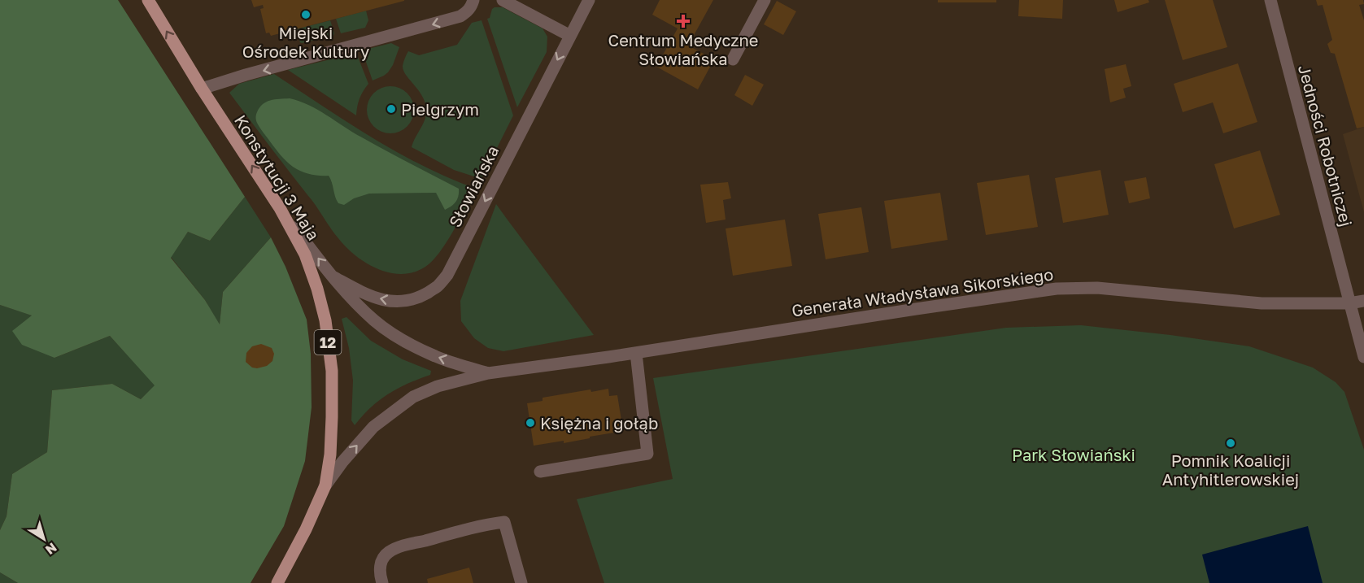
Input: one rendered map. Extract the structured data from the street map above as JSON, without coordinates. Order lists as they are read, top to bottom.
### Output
{
  "streets": {
    "main road": ["Konstytucji 3 Maja", "12"],
    "street": ["Jedności Robotniczej", "Słowiańska", "Generała Władysława Sikorskiego"]
  },
  "crossings": [
    ["Jedności Robotniczej", "Generała Władysława Sikorskiego"],
    ["Konstytucji 3 Maja", "Generała Władysława Sikorskiego"],
    ["Słowiańska", "Generała Władysława Sikorskiego"]
  ],
  "one_way": ["Konstytucji 3 Maja", "Słowiańska"],
  "parks": ["Park Słowiański"],
  "places": {
    "other": [
      "Miejski Ośrodek Kultury",
      "Pielgrzym",
      "Księżna i gołąb",
      "Pomnik Koalicji Antyhitlerowskiej"
    ],
    "health": ["Centrum Medyczne Słowiańska"]
  },
  "north": "bottom right"
}
